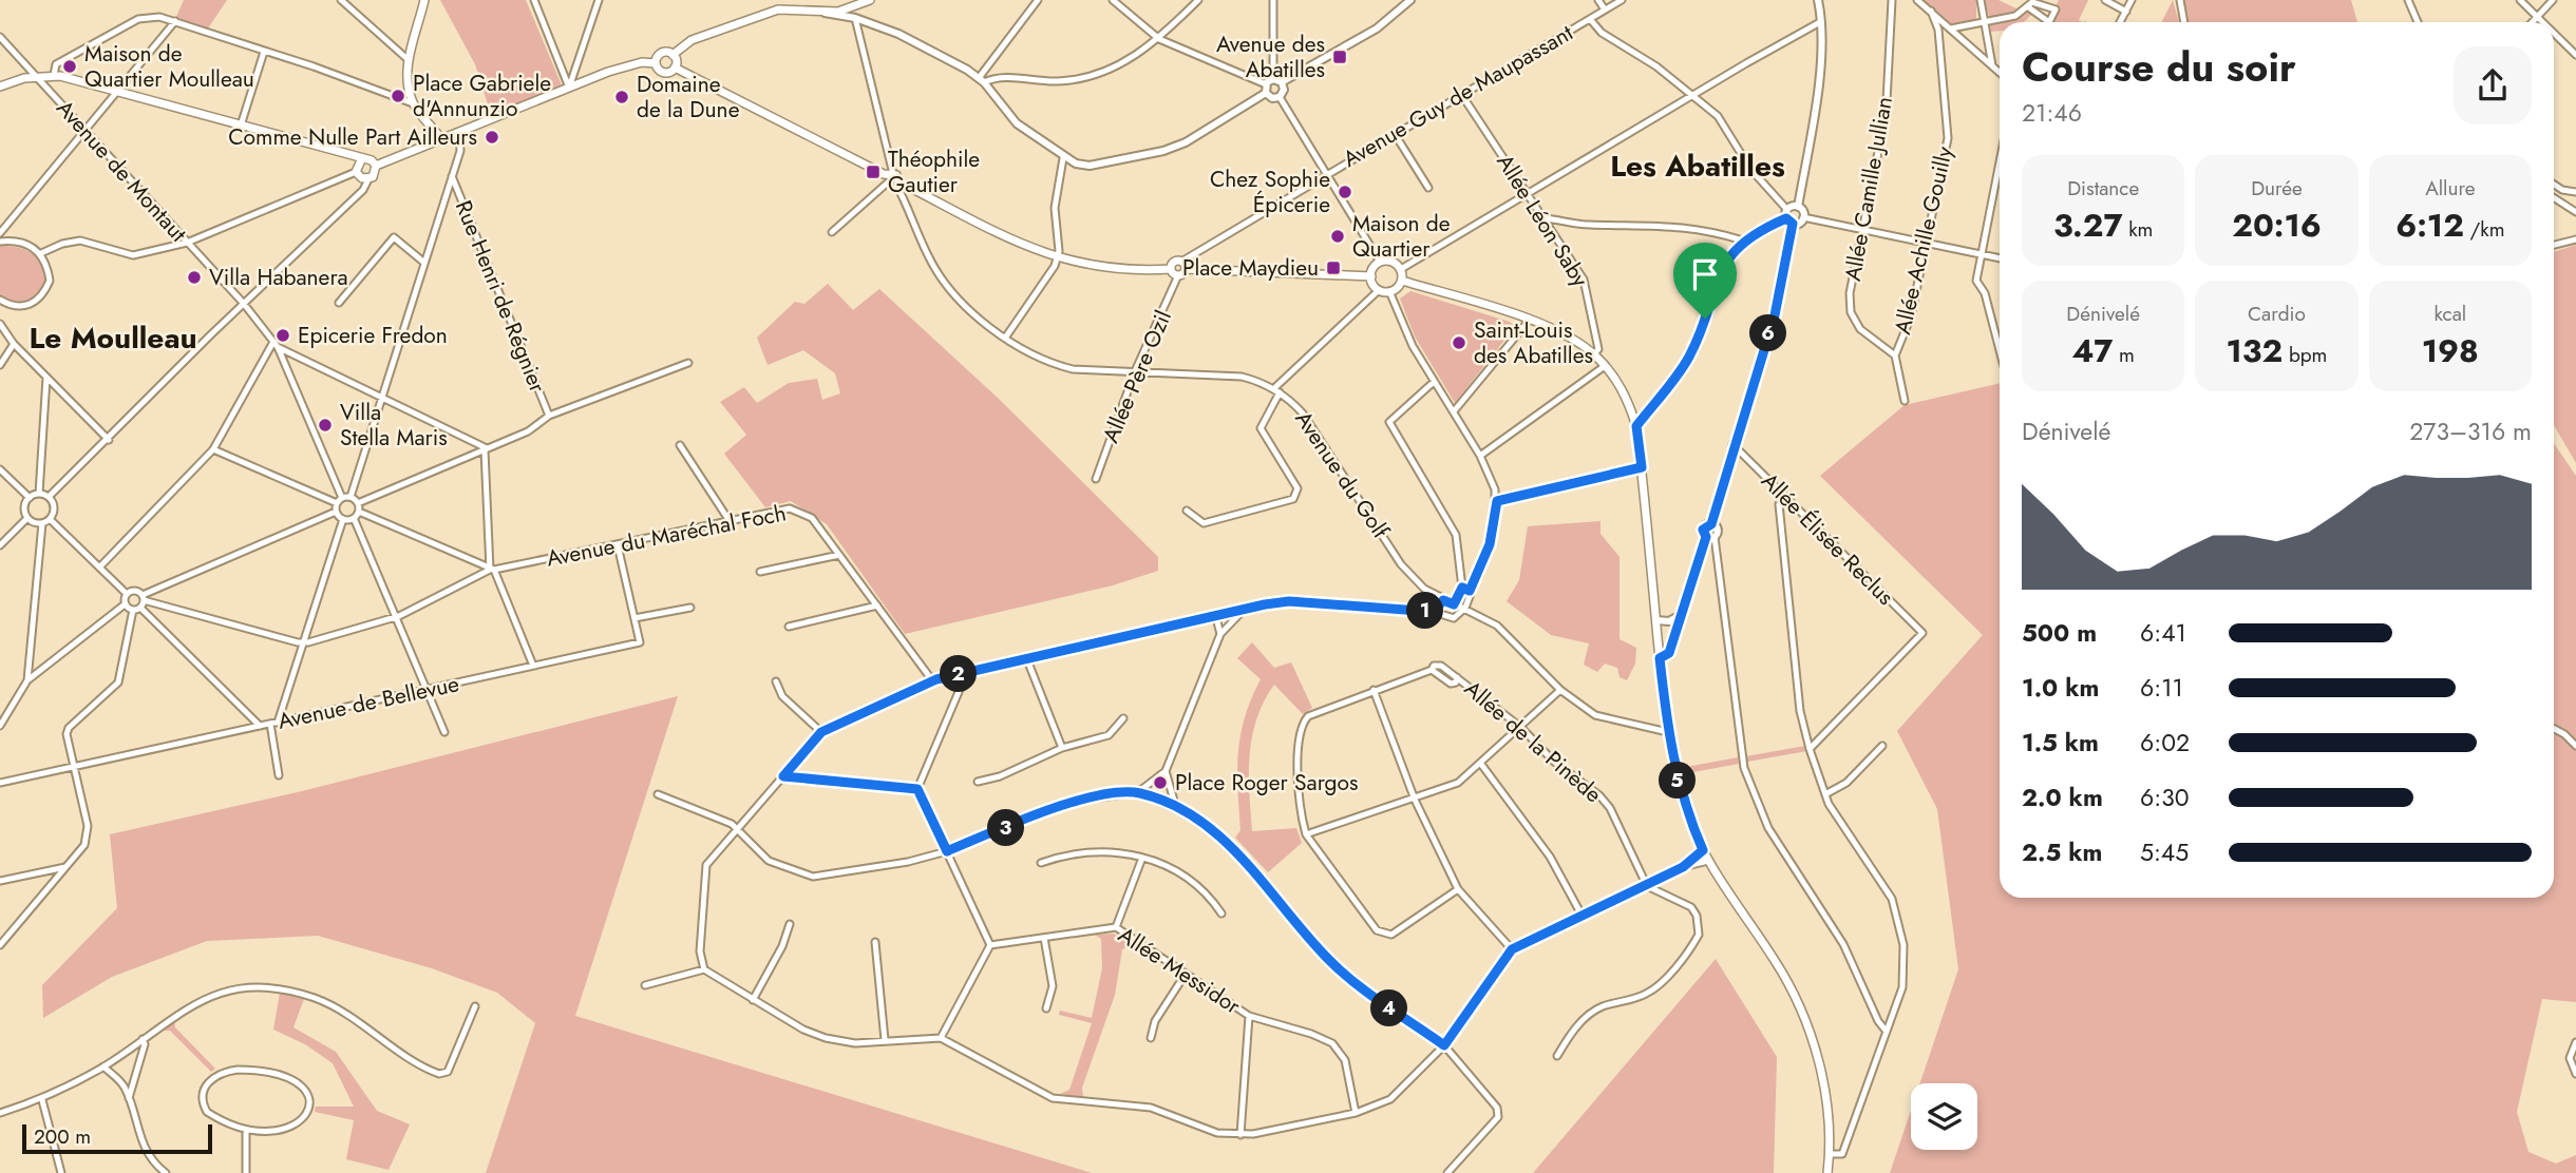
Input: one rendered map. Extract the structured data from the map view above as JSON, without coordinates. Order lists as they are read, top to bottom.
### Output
{
  "streets": {
    "street": [
      "Avenue Guy de Maupassant",
      "Avenue de Montaut",
      "Allée Camille Jullian",
      "Allée Léon Saby",
      "Allée Achille Gouilly",
      "Rue Henri de Régnier",
      "Allée Père Ozil",
      "Avenue du Golf",
      "Avenue du Maréchal Foch",
      "Allée Élisée Reclus",
      "Avenue de Bellevue",
      "Allée de la Pinède",
      "Allée Messidor"
    ]
  },
  "crossings": [
    ["Avenue Guy de Maupassant", "Allée Léon Saby"],
    ["Avenue Guy de Maupassant", "Allée Père Ozil"],
    ["Allée Camille Jullian", "Allée Achille Gouilly"],
    ["Allée Père Ozil", "Avenue du Golf"],
    ["Avenue du Maréchal Foch", "Avenue de Bellevue"]
  ],
  "districts": ["Les Abatilles", "Le Moulleau"],
  "places": {
    "transit": ["Avenue des Abatilles", "Théophile Gautier", "Place Maydieu"],
    "other": [
      "Maison de Quartier Moulleau",
      "Place Gabriele d'Annunzio",
      "Domaine de la Dune",
      "Comme Nulle Part Ailleurs",
      "Chez Sophie Épicerie",
      "Maison de Quartier",
      "Villa Habanera",
      "Epicerie Fredon",
      "Saint-Louis des Abatilles",
      "Villa Stella Maris",
      "Place Roger Sargos"
    ]
  },
  "scale_bar": "200 m",
  "page": {
    "heading": ["Course du soir", "21:46"],
    "stats": [
      ["Distance", "3.27 km"],
      ["Durée", "20:16"],
      ["Allure", "6:12 /km"],
      ["Dénivelé", "47 m"],
      ["Cardio", "132 bpm"],
      ["kcal", "198"]
    ],
    "pins": [
      "6",
      "1",
      "2",
      "5",
      "3",
      "4"
    ],
    "chart": ["Dénivelé", "273–316 m"],
    "list": [
      {
        "name": "500 m",
        "note": "6:41"
      },
      {
        "name": "1.0 km",
        "note": "6:11"
      },
      {
        "name": "1.5 km",
        "note": "6:02"
      },
      {
        "name": "2.0 km",
        "note": "6:30"
      },
      {
        "name": "2.5 km",
        "note": "5:45"
      }
    ],
    "scale": "200 m"
  }
}
